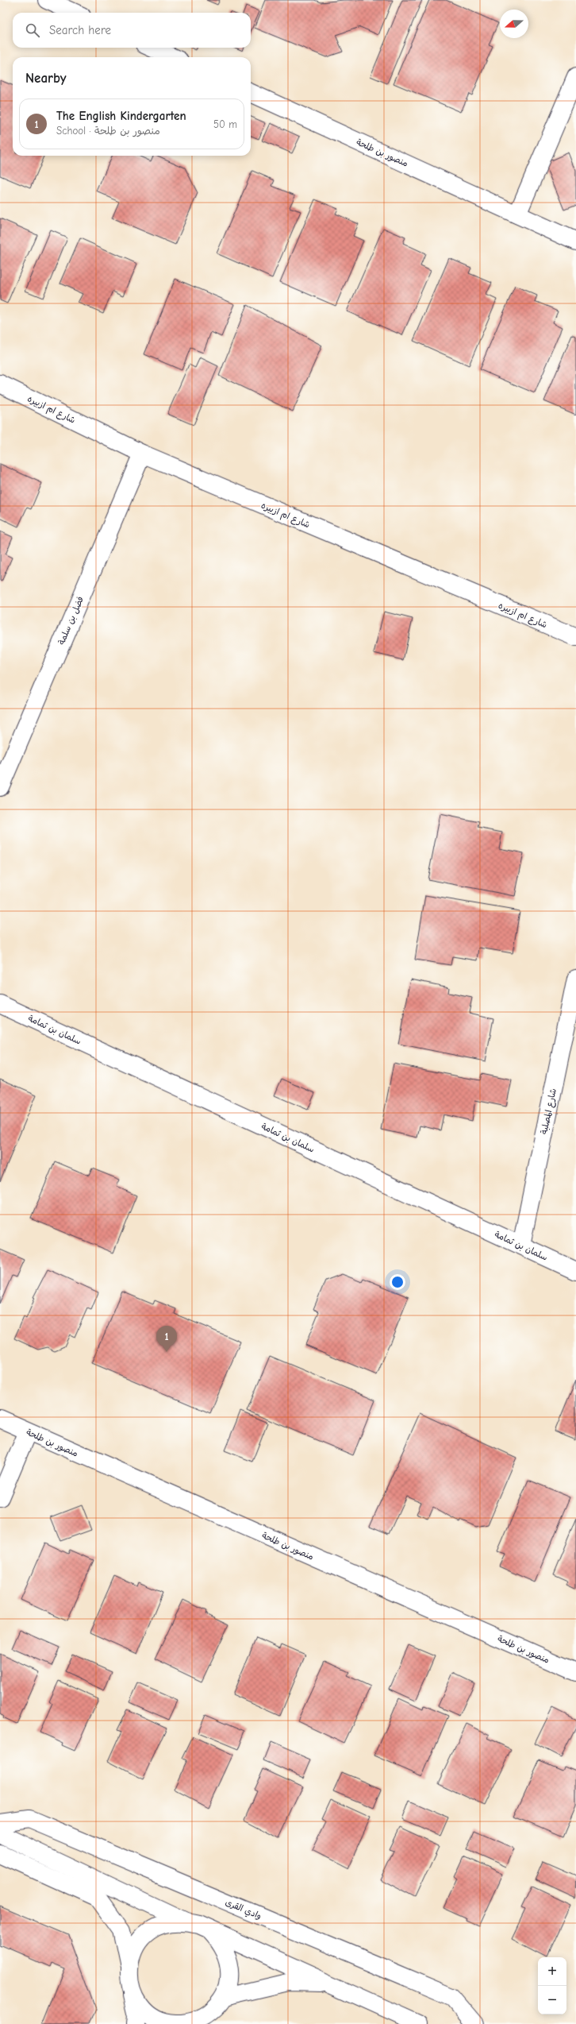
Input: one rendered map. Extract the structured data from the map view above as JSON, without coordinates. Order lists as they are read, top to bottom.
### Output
{
  "streets": {
    "street": [
      "منصور بن طلحة",
      "شارع ام ازبيره",
      "فضل بن سلمة",
      "سلمان بن ثمامة",
      "شارع المصلبة",
      "وادي القرى"
    ]
  },
  "crossings": [
    ["شارع ام ازبيره", "فضل بن سلمة"],
    ["سلمان بن ثمامة", "شارع المصلبة"]
  ],
  "north": "left",
  "page": {
    "search": "Search here",
    "heading": "Nearby",
    "list": [
      {
        "mark": "1",
        "name": "The English Kindergarten",
        "note": "School · منصور بن طلحة",
        "value": "50 m"
      }
    ],
    "pins": "1",
    "map_buttons": ["+", "−"]
  }
}
